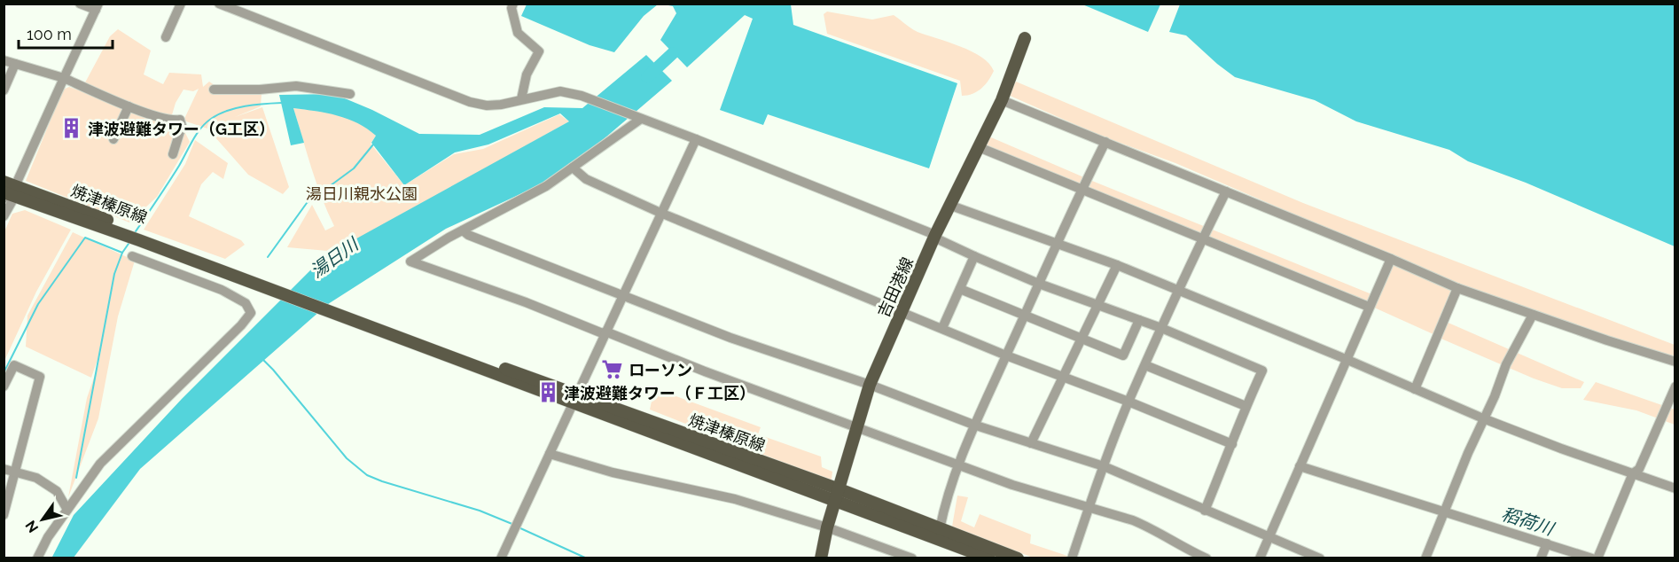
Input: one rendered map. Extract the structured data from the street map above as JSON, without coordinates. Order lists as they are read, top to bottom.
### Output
{
  "streets": {
    "main road": ["焼津榛原線", "吉田港線"]
  },
  "crossings": [
    ["焼津榛原線", "吉田港線"]
  ],
  "water": ["湯日川", "稻荷川"],
  "parks": ["湯日川親水公園"],
  "places": {
    "building": ["津波避難タワー（G工区）", "津波避難タワー（Ｆ工区）"],
    "supermarket": ["ローソン"]
  },
  "scale_bar": "100 m",
  "north": "bottom left"
}
